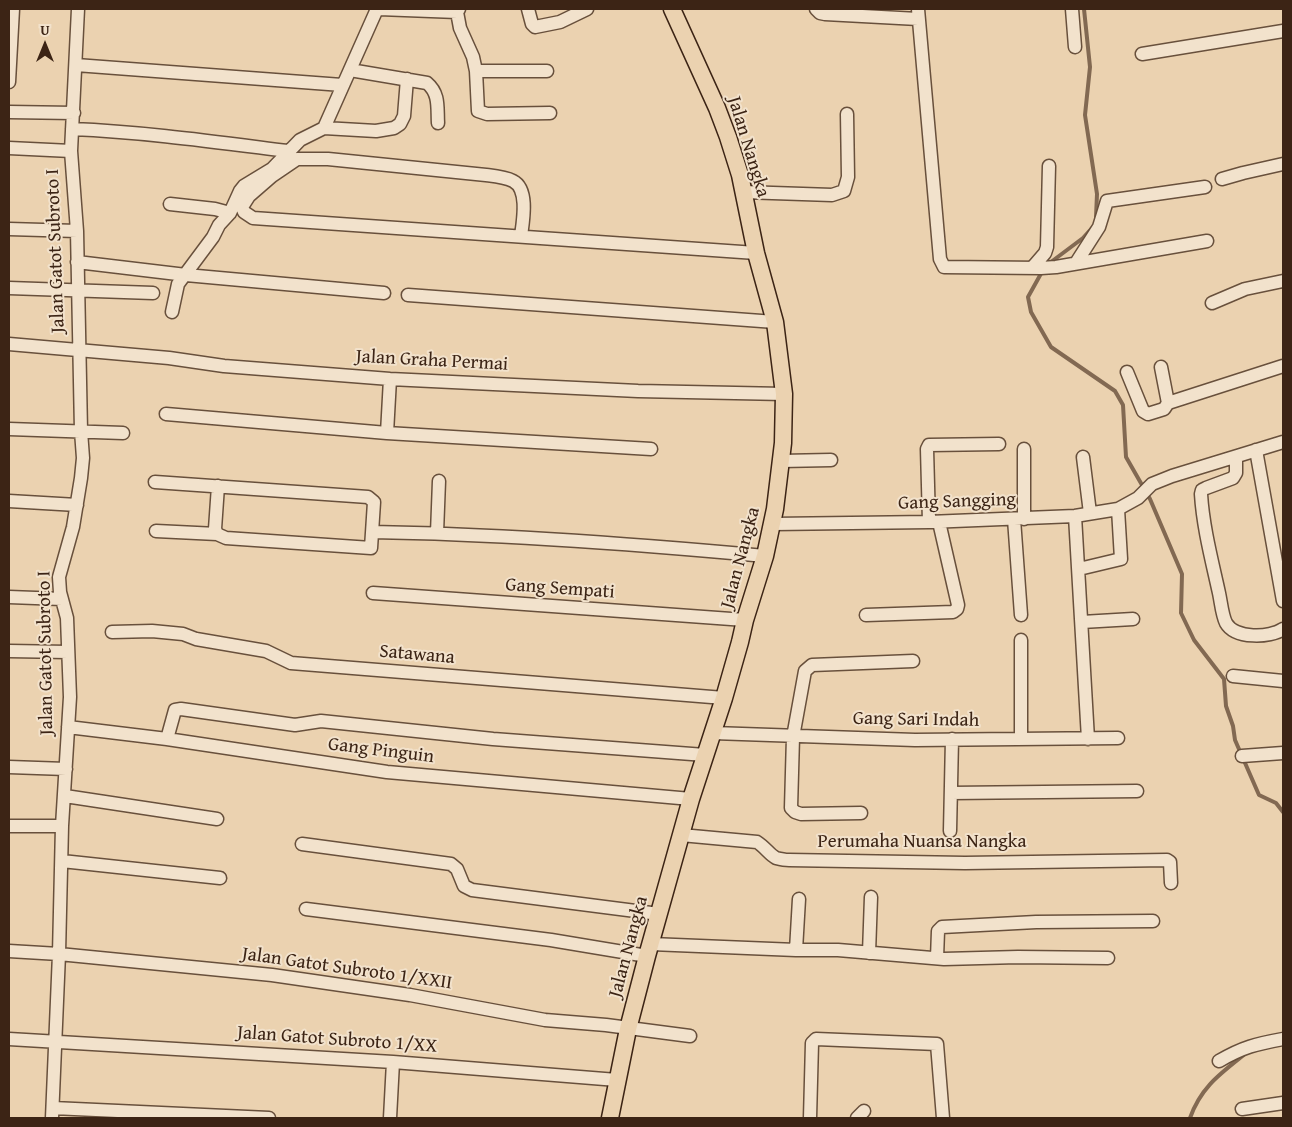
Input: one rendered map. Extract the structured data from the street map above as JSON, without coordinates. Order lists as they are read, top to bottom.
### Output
{
  "streets": {
    "main road": ["Jalan Nangka"],
    "street": [
      "Jalan Gatot Subroto I",
      "Jalan Graha Permai",
      "Gang Sangging",
      "Gang Sempati",
      "Satawana",
      "Gang Sari Indah",
      "Gang Pinguin",
      "Perumaha Nuansa Nangka",
      "Jalan Gatot Subroto 1/XXII",
      "Jalan Gatot Subroto 1/XX"
    ]
  },
  "crossings": [
    ["Jalan Nangka", "Jalan Graha Permai"],
    ["Jalan Nangka", "Gang Sangging"],
    ["Jalan Nangka", "Gang Sempati"],
    ["Jalan Nangka", "Satawana"],
    ["Jalan Nangka", "Gang Sari Indah"],
    ["Jalan Nangka", "Gang Pinguin"],
    ["Jalan Nangka", "Perumaha Nuansa Nangka"],
    ["Jalan Nangka", "Jalan Gatot Subroto 1/XXII"],
    ["Jalan Nangka", "Jalan Gatot Subroto 1/XX"],
    ["Jalan Gatot Subroto I", "Jalan Graha Permai"],
    ["Jalan Gatot Subroto I", "Gang Pinguin"],
    ["Jalan Gatot Subroto I", "Jalan Gatot Subroto 1/XXII"],
    ["Jalan Gatot Subroto I", "Jalan Gatot Subroto 1/XX"]
  ],
  "north": "top"
}
